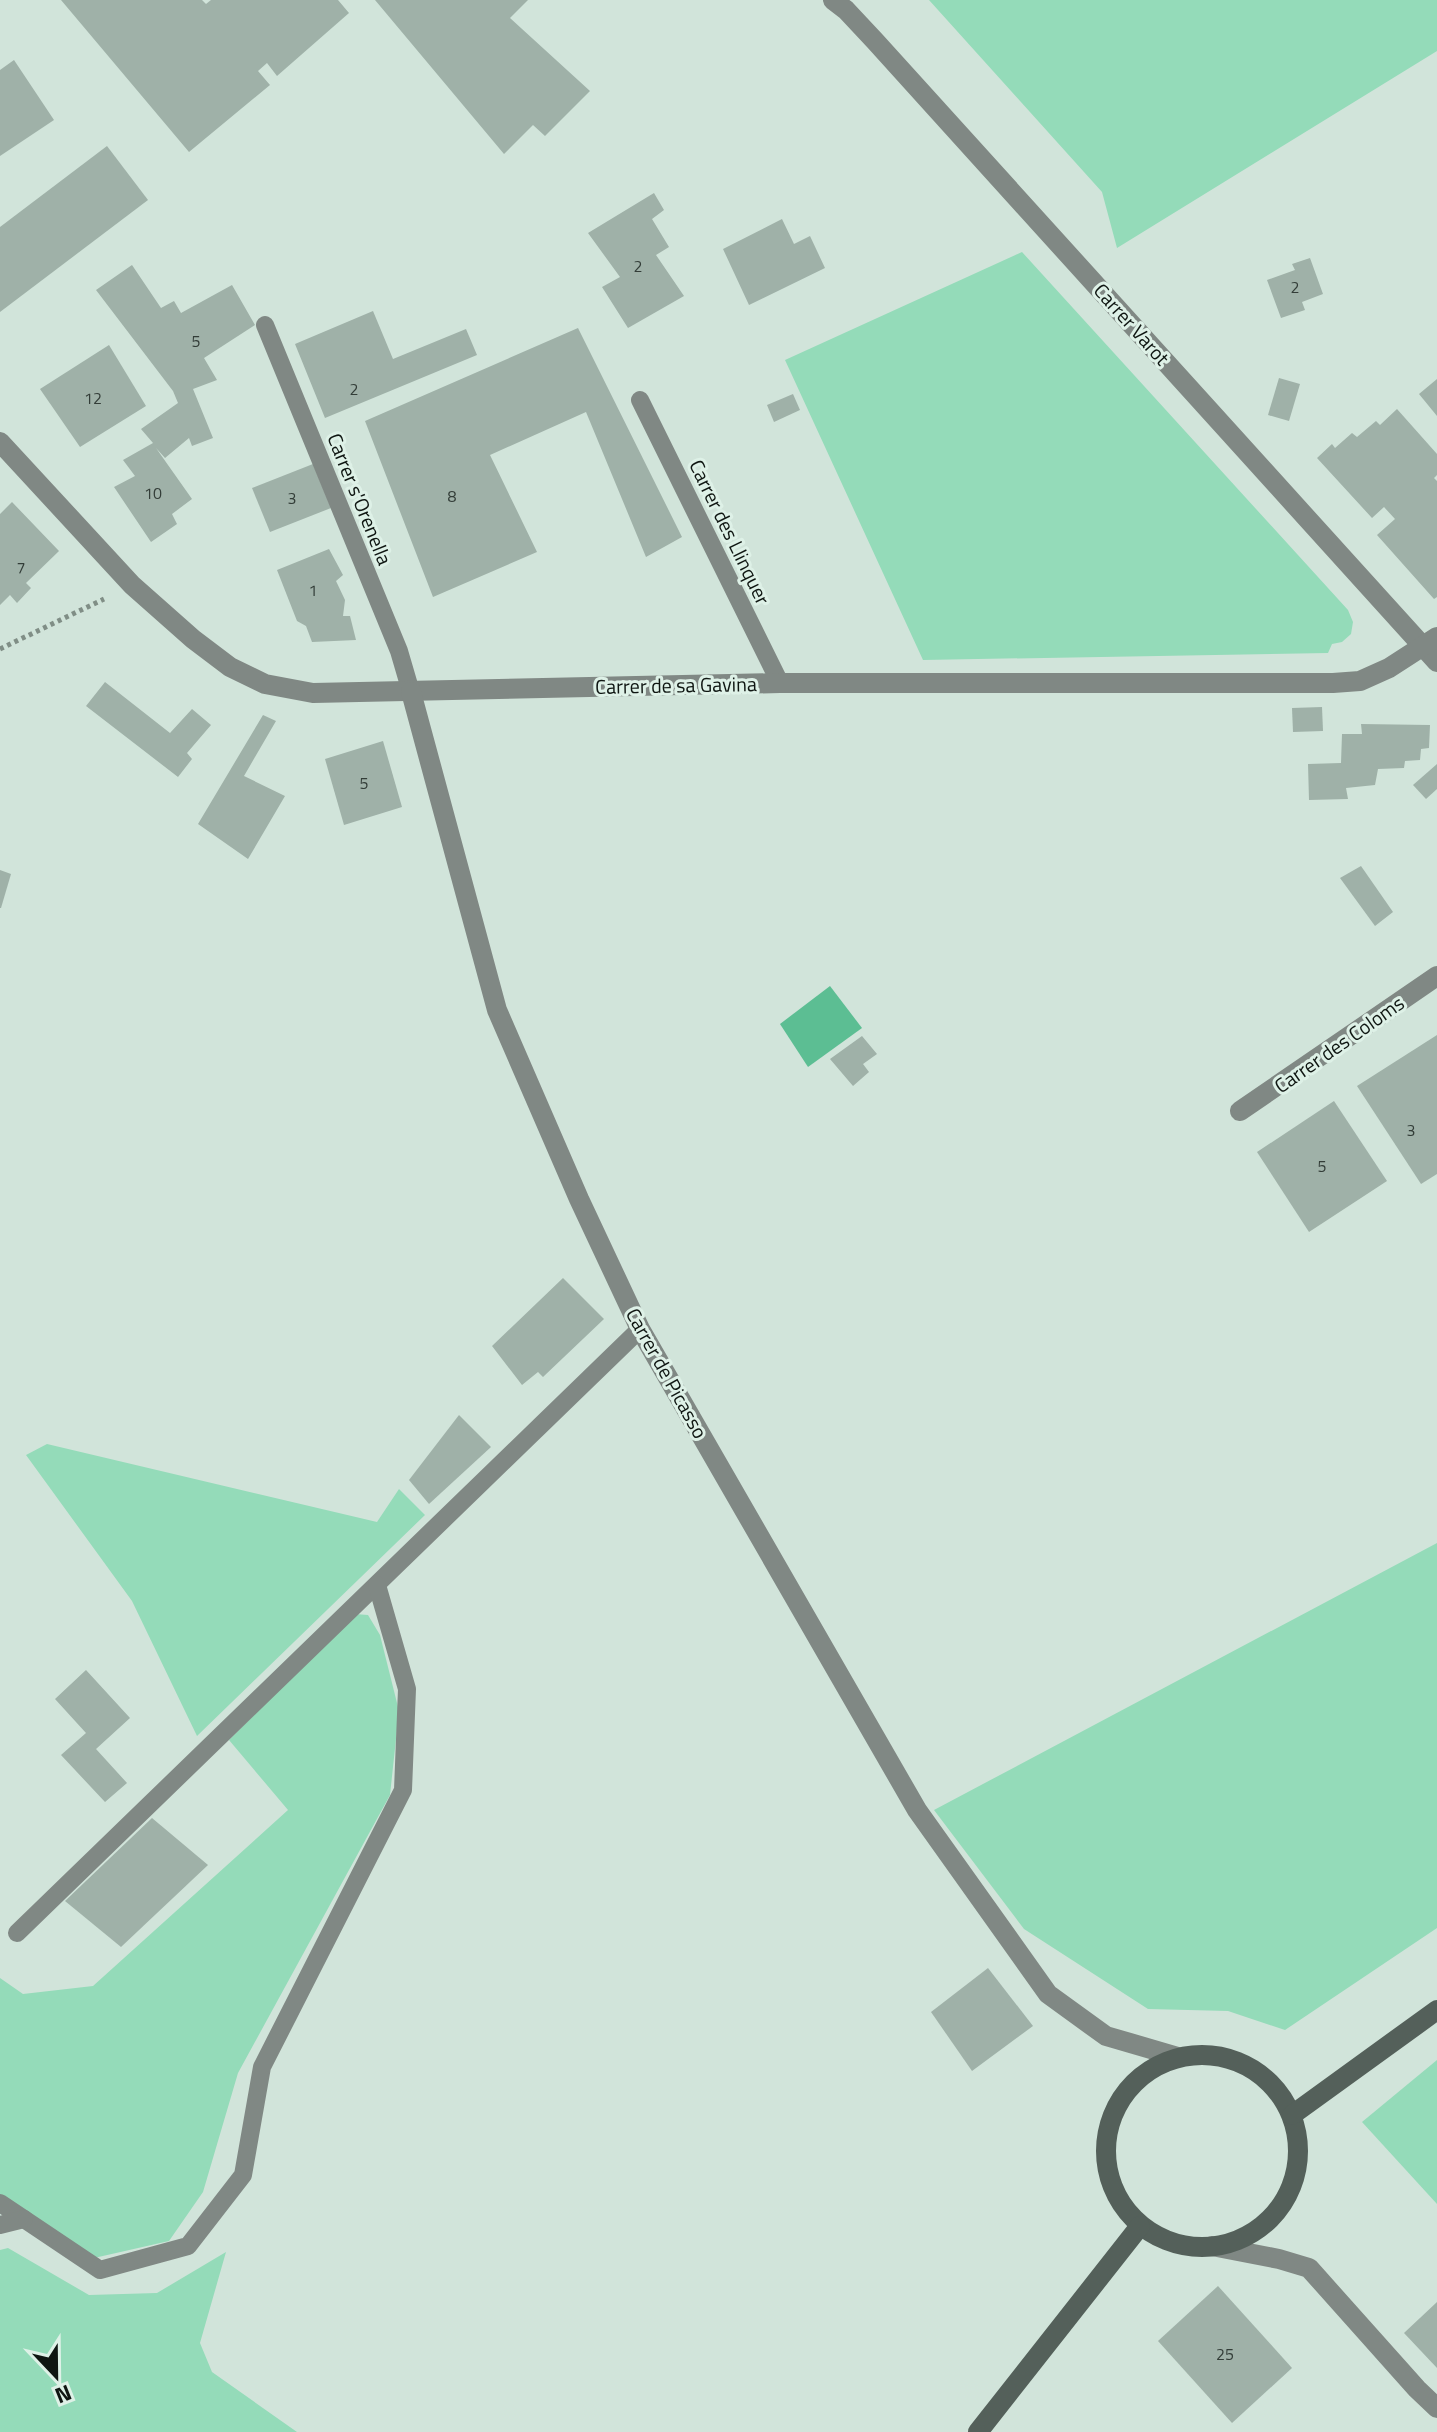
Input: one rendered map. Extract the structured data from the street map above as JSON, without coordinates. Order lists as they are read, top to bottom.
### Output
{
  "streets": {
    "street": [
      "Carrer Varot",
      "Carrer de sa Gavina",
      "Carrer des Coloms",
      "Carrer de Picasso"
    ],
    "lane": ["Carrer s'Orenella", "Carrer des Llinquer"]
  },
  "crossings": [
    ["Carrer Varot", "Carrer de sa Gavina"],
    ["Carrer s'Orenella", "Carrer de sa Gavina"],
    ["Carrer s'Orenella", "Carrer de Picasso"],
    ["Carrer des Llinquer", "Carrer de sa Gavina"],
    ["Carrer de sa Gavina", "Carrer de Picasso"]
  ],
  "house_numbers": [
    "2",
    "2",
    "5",
    "2",
    "12",
    "10",
    "8",
    "3",
    "7",
    "1",
    "5",
    "3",
    "5",
    "25"
  ],
  "north": "bottom"
}
